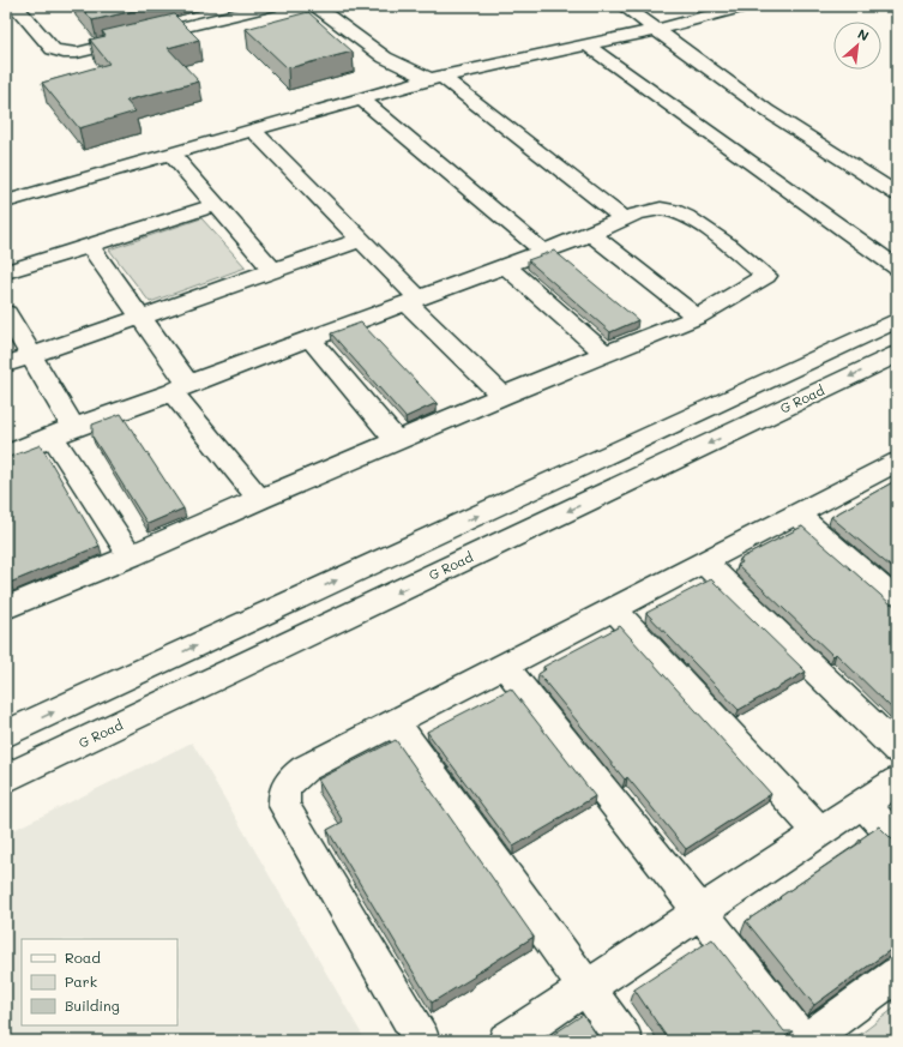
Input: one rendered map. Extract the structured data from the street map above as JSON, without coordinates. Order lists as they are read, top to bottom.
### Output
{
  "streets": {
    "street": ["G Road"]
  },
  "legend": ["Road", "Park", "Building"],
  "north": "top right"
}
